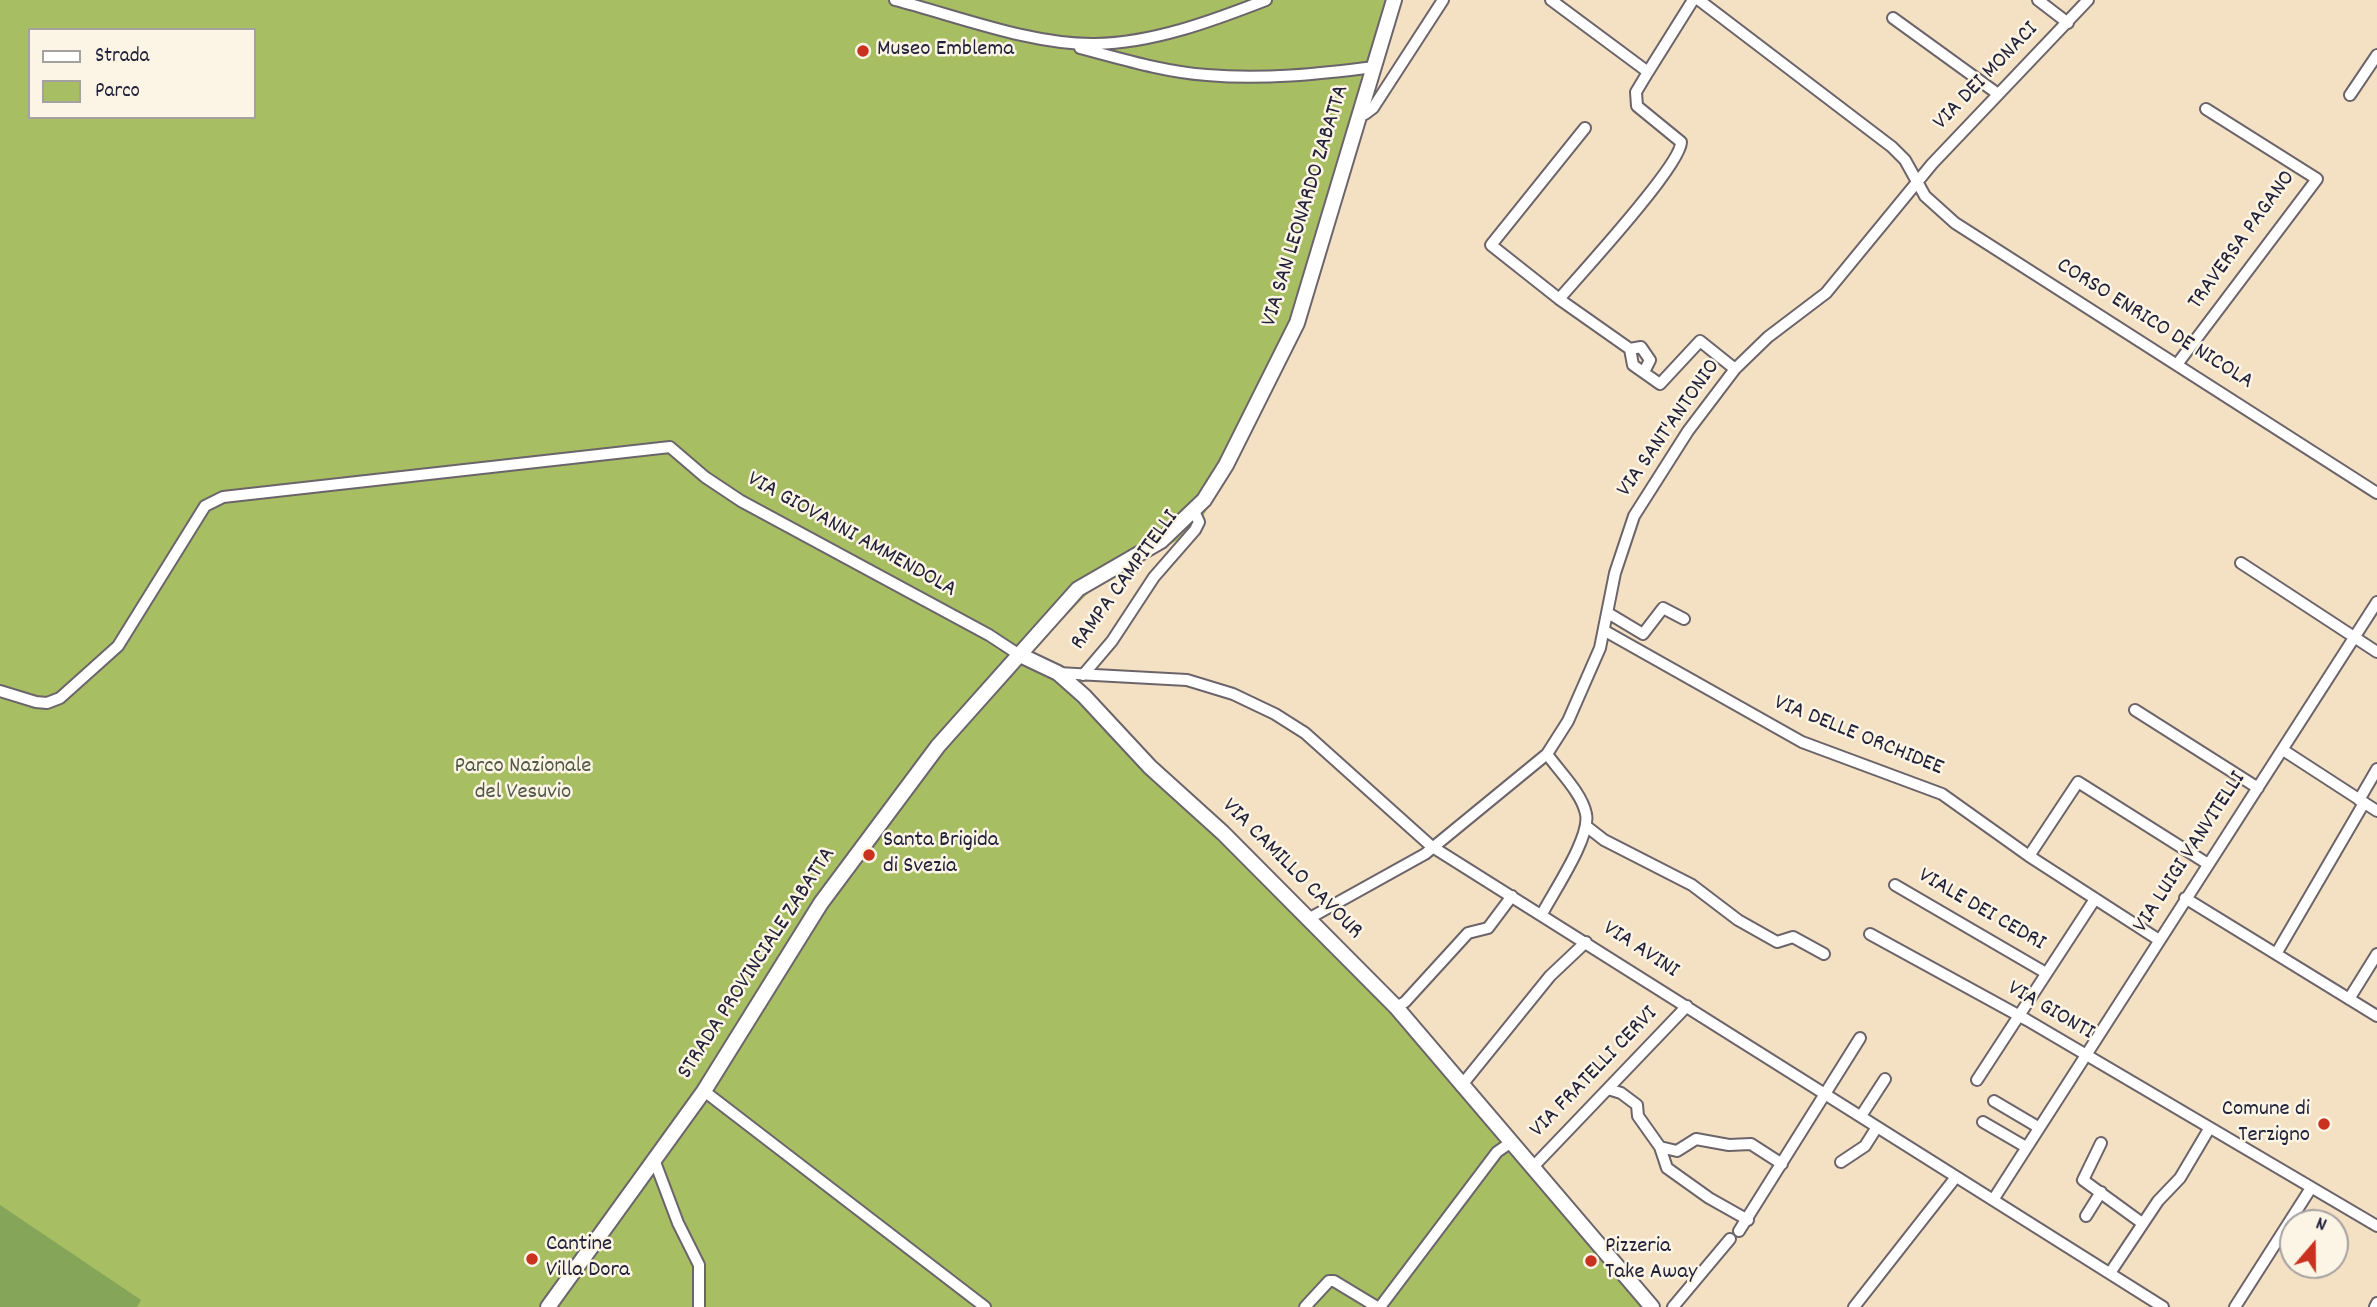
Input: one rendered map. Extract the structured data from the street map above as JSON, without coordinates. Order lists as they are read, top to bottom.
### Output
{
  "streets": {
    "street": [
      "VIA DEI MONACI",
      "VIA SAN LEONARDO ZABATTA",
      "TRAVERSA PAGANO",
      "CORSO ENRICO DE NICOLA",
      "VIA SANT'ANTONIO",
      "VIA GIOVANNI AMMENDOLA",
      "RAMPA CAMPITELLI",
      "VIA DELLE ORCHIDEE",
      "VIA LUIGI VANVITELLI",
      "VIA CAMILLO CAVOUR",
      "VIALE DEI CEDRI",
      "VIA AVINI",
      "STRADA PROVINCIALE ZABATTA",
      "VIA GIONTI",
      "VIA FRATELLI CERVI"
    ]
  },
  "crossings": [
    ["VIA DEI MONACI", "CORSO ENRICO DE NICOLA"],
    ["VIA DEI MONACI", "VIA SANT'ANTONIO"],
    ["VIA SAN LEONARDO ZABATTA", "VIA GIOVANNI AMMENDOLA"],
    ["VIA SAN LEONARDO ZABATTA", "RAMPA CAMPITELLI"],
    ["VIA SAN LEONARDO ZABATTA", "VIA CAMILLO CAVOUR"],
    ["VIA SAN LEONARDO ZABATTA", "STRADA PROVINCIALE ZABATTA"],
    ["TRAVERSA PAGANO", "CORSO ENRICO DE NICOLA"],
    ["CORSO ENRICO DE NICOLA", "VIA SANT'ANTONIO"],
    ["VIA SANT'ANTONIO", "VIA DELLE ORCHIDEE"],
    ["VIA SANT'ANTONIO", "VIA CAMILLO CAVOUR"],
    ["VIA SANT'ANTONIO", "VIA AVINI"],
    ["VIA GIOVANNI AMMENDOLA", "VIA CAMILLO CAVOUR"],
    ["VIA GIOVANNI AMMENDOLA", "STRADA PROVINCIALE ZABATTA"],
    ["RAMPA CAMPITELLI", "VIA AVINI"],
    ["VIA DELLE ORCHIDEE", "VIA LUIGI VANVITELLI"],
    ["VIA LUIGI VANVITELLI", "VIA AVINI"],
    ["VIA LUIGI VANVITELLI", "VIA GIONTI"],
    ["VIA CAMILLO CAVOUR", "VIA AVINI"],
    ["VIA CAMILLO CAVOUR", "STRADA PROVINCIALE ZABATTA"],
    ["VIA CAMILLO CAVOUR", "VIA FRATELLI CERVI"],
    ["VIA AVINI", "VIA FRATELLI CERVI"]
  ],
  "parks": ["Parco Nazionale del Vesuvio"],
  "places": [
    "Museo Emblema",
    "Santa Brigida di Svezia",
    "Comune di Terzigno",
    "Cantine Villa Dora",
    "Pizzeria Take Away"
  ],
  "legend": ["Strada", "Parco"],
  "north": "top"
}
